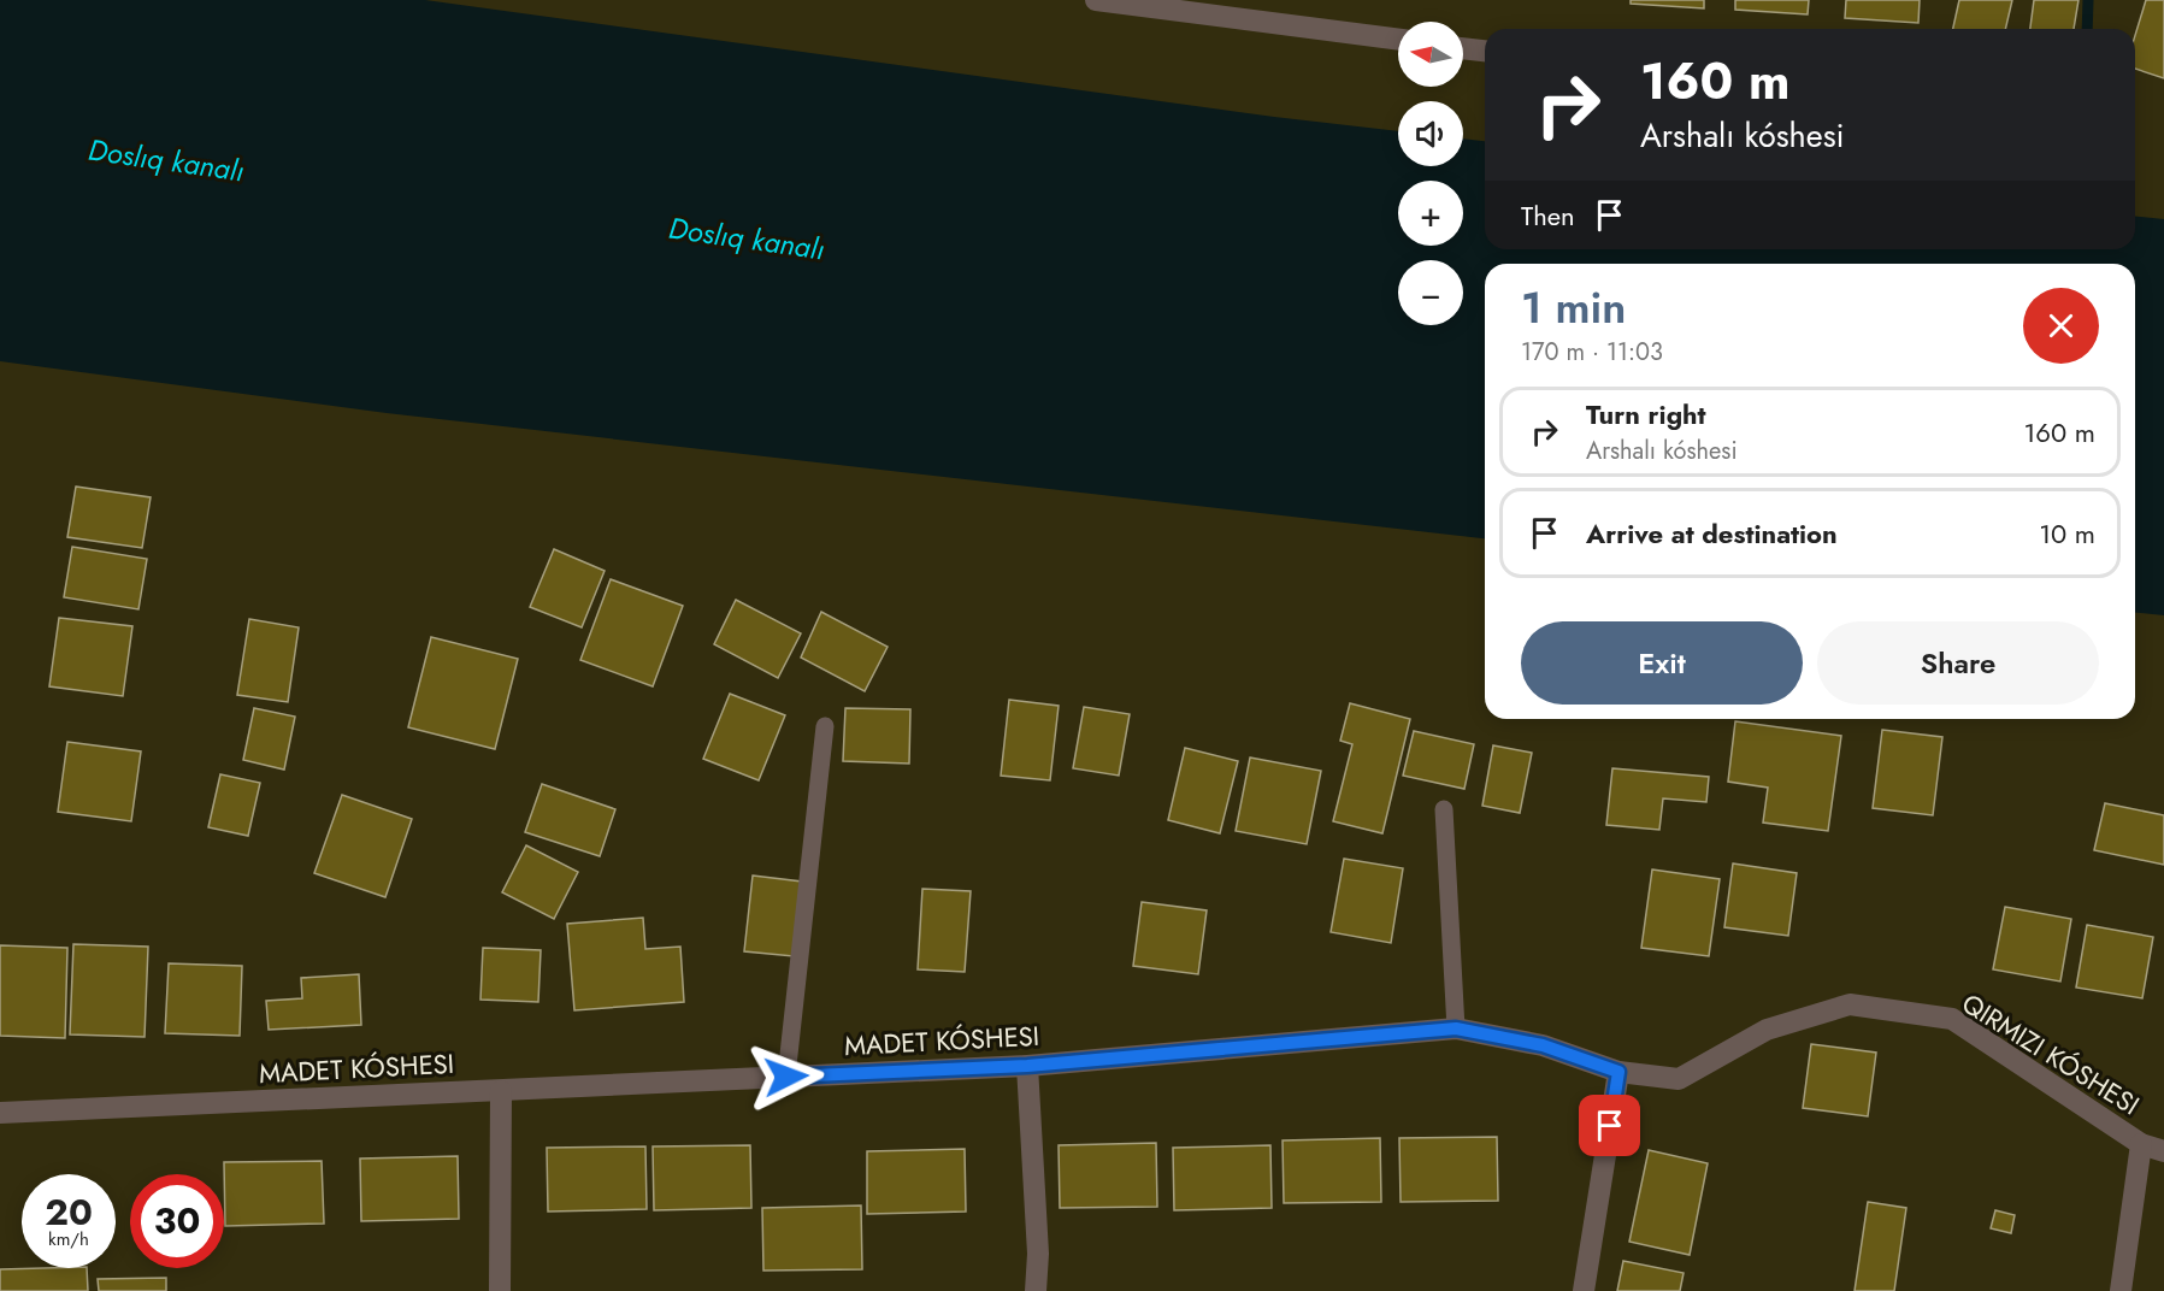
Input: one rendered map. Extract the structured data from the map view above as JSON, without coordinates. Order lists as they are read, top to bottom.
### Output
{
  "streets": {
    "street": ["MADET KÓSHESI"]
  },
  "water": ["Doslıq kanalı"],
  "north": "left",
  "page": {
    "map_buttons": ["+", "−"],
    "turn": ["160 m", "Arshalı kóshesi"],
    "then": "Then",
    "heading": ["1 min", "170 m · 11:03"],
    "list": [
      {
        "name": "Turn right",
        "note": "Arshalı kóshesi",
        "value": "160 m"
      },
      {
        "name": "Arrive at destination",
        "value": "10 m"
      }
    ],
    "buttons": ["Exit", "Share"],
    "speed": "20 km/h",
    "limit": "30"
  }
}
